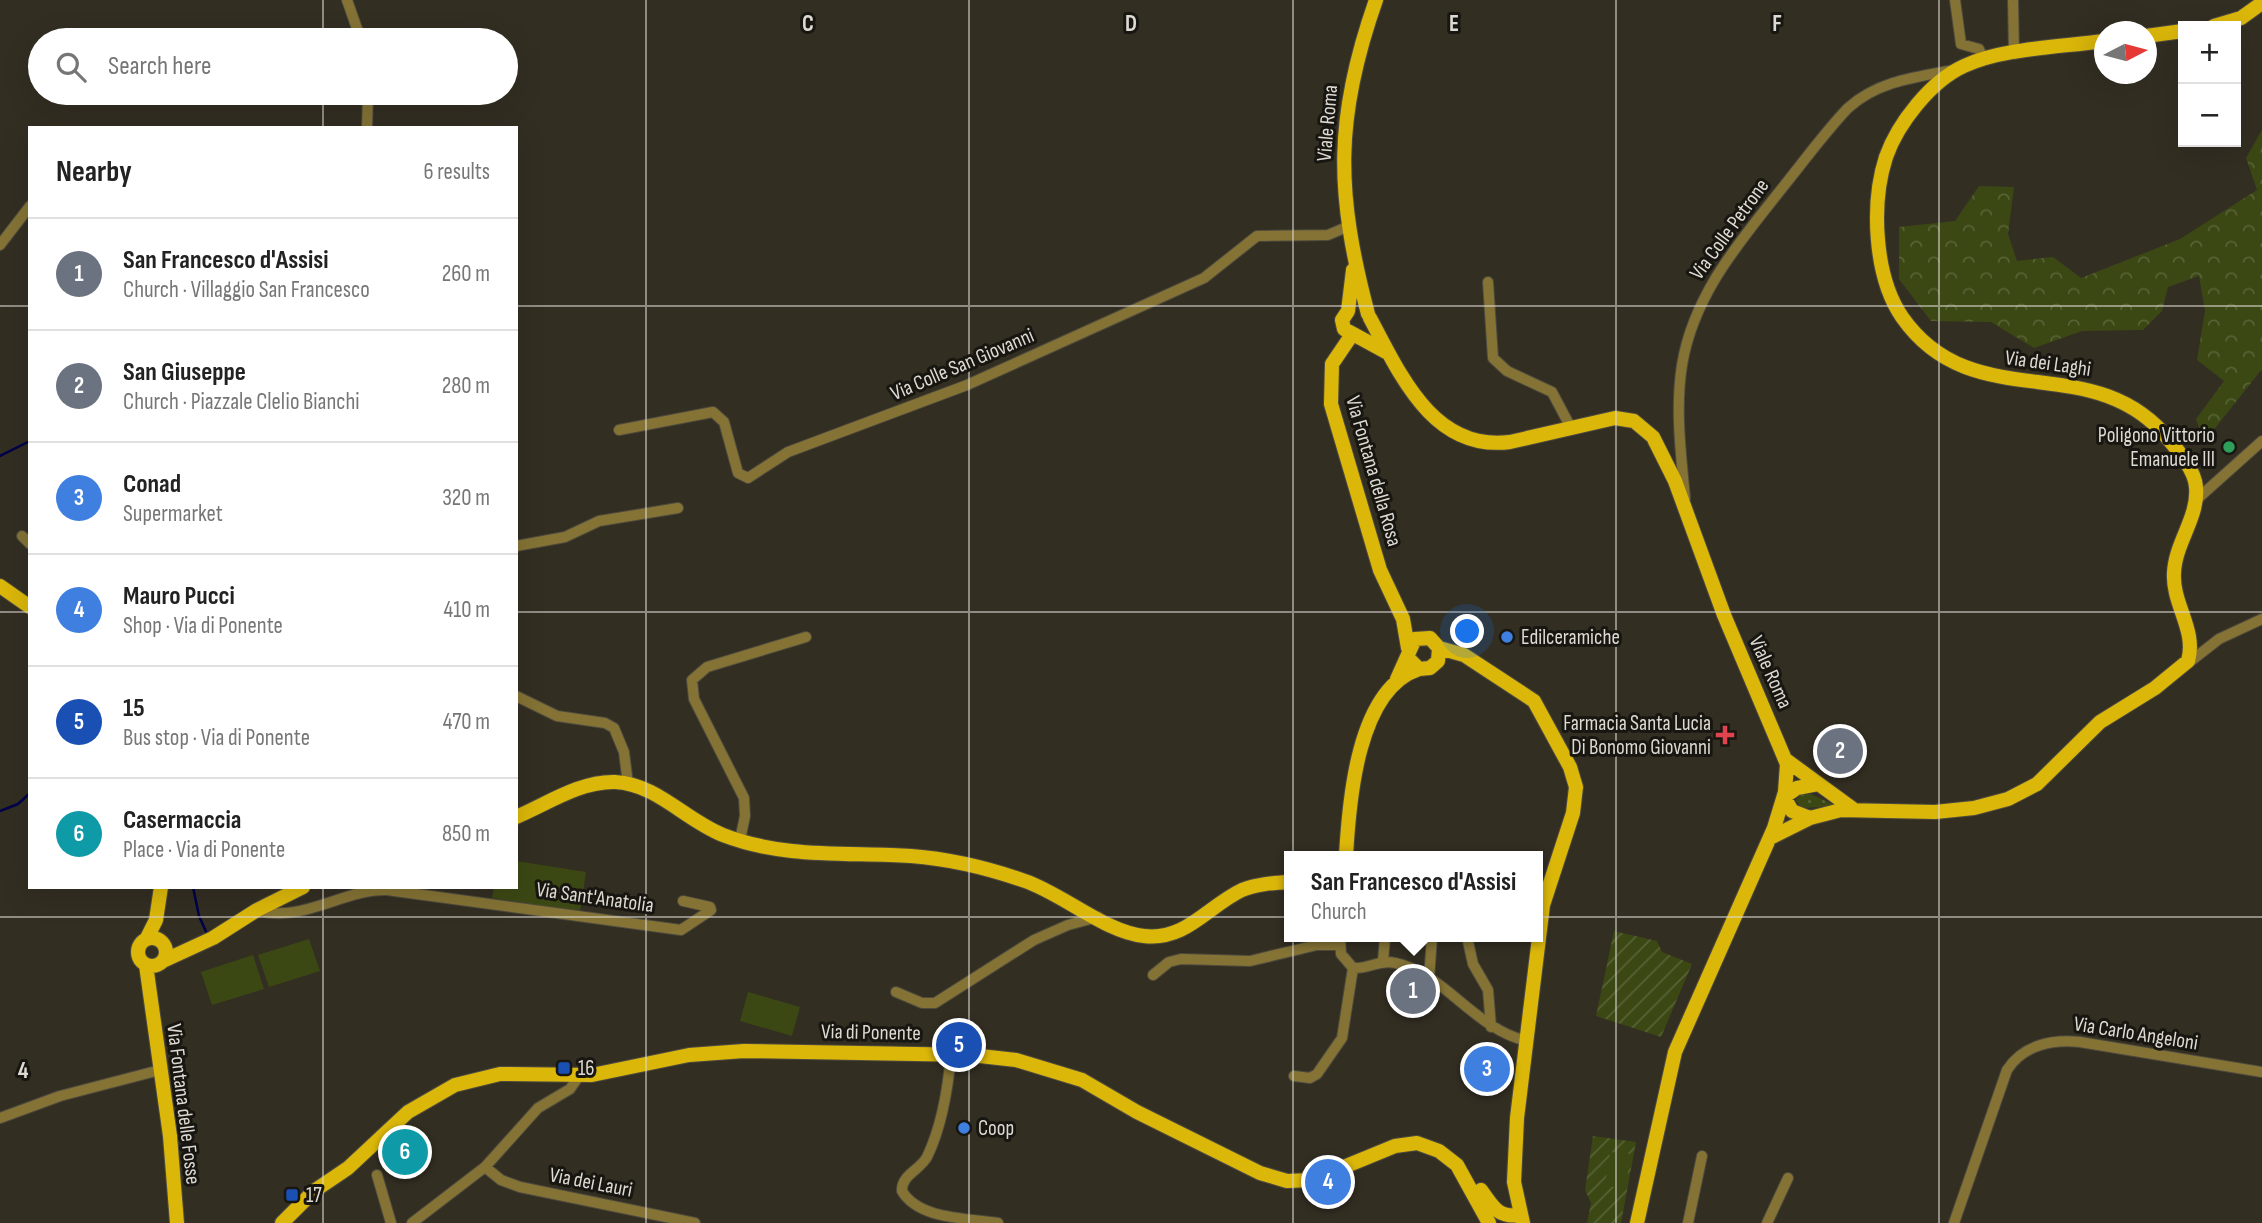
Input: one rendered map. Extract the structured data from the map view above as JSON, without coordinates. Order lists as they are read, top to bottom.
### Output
{
  "streets": {
    "main road": [
      "Viale Roma",
      "Via dei Laghi",
      "Via Fontana della Rosa",
      "Via di Ponente",
      "Via Fontana delle Fosse"
    ],
    "street": [
      "Via Colle Petrone",
      "Via Colle San Giovanni",
      "Via Sant'Anatolia",
      "Via Carlo Angeloni",
      "Via dei Lauri"
    ]
  },
  "crossings": [
    ["Viale Roma", "Via Colle Petrone"],
    ["Viale Roma", "Via Colle San Giovanni"],
    ["Viale Roma", "Via Fontana della Rosa"],
    ["Via Colle Petrone", "Via dei Laghi"]
  ],
  "places": {
    "other": ["Poligono Vittorio Emanuele III", "Edilceramiche", "Coop"],
    "health": ["Farmacia Santa Lucia Di Bonomo Giovanni"],
    "transit": ["16", "17"]
  },
  "north": "right",
  "page": {
    "map_buttons": ["+", "−"],
    "search": "Search here",
    "heading": ["Nearby", "6 results"],
    "list": [
      {
        "mark": "1",
        "name": "San Francesco d'Assisi",
        "note": "Church · Villaggio San Francesco",
        "value": "260 m"
      },
      {
        "mark": "2",
        "name": "San Giuseppe",
        "note": "Church · Piazzale Clelio Bianchi",
        "value": "280 m"
      },
      {
        "mark": "3",
        "name": "Conad",
        "note": "Supermarket",
        "value": "320 m"
      },
      {
        "mark": "4",
        "name": "Mauro Pucci",
        "note": "Shop · Via di Ponente",
        "value": "410 m"
      },
      {
        "mark": "5",
        "name": "15",
        "note": "Bus stop · Via di Ponente",
        "value": "470 m"
      },
      {
        "mark": "6",
        "name": "Casermaccia",
        "note": "Place · Via di Ponente",
        "value": "850 m"
      }
    ],
    "pins": [
      "2",
      "1",
      "5",
      "3",
      "6",
      "4"
    ],
    "popup": ["San Francesco d'Assisi", "Church"]
  },
  "grid": {
    "columns": [
      "C",
      "D",
      "E",
      "F"
    ],
    "rows": ["4"]
  }
}
